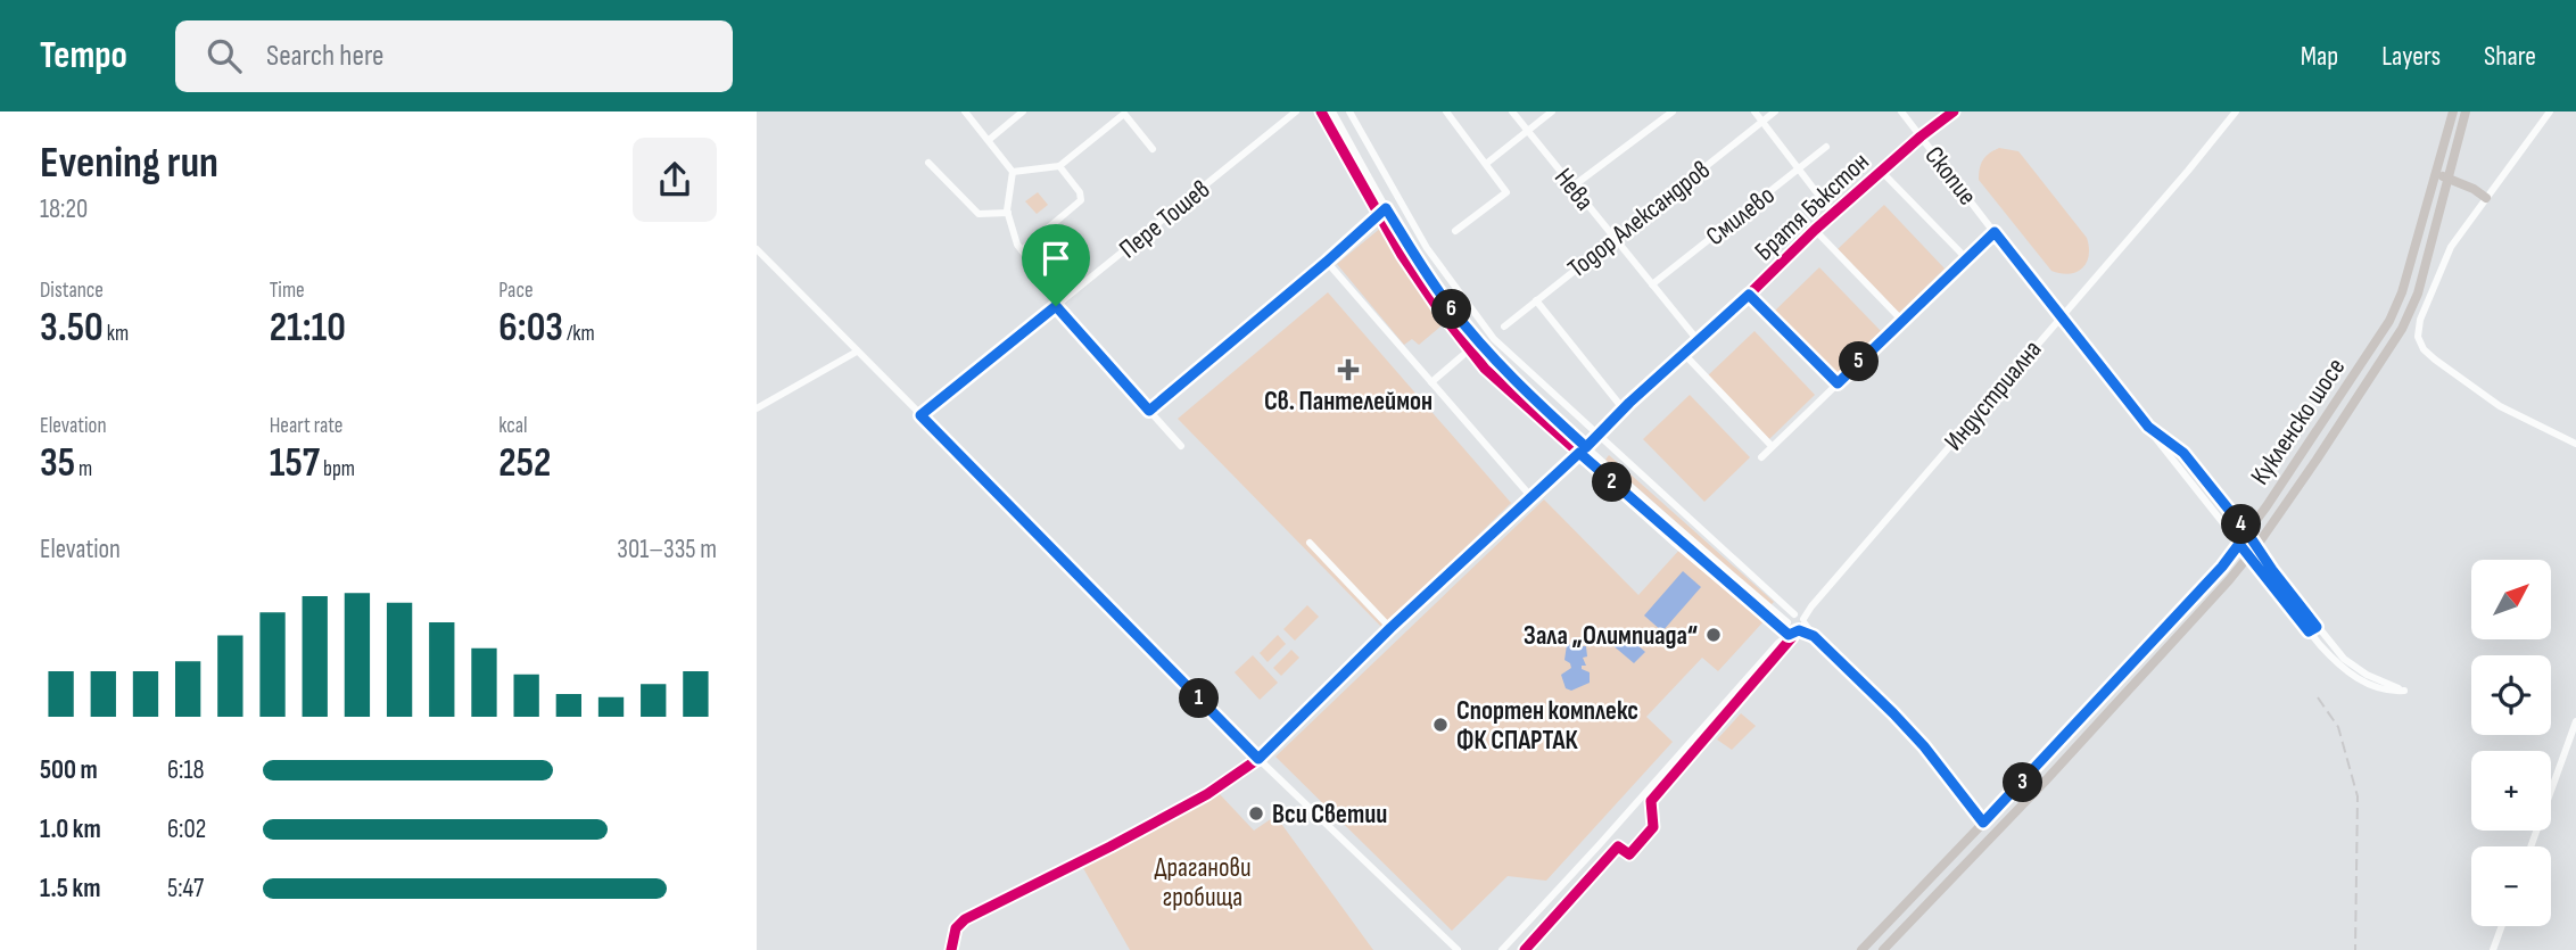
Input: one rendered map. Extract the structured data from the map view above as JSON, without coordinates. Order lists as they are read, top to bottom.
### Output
{
  "streets": {
    "main road": ["Кукленско шосе"],
    "street": [
      "Скопие",
      "Нева",
      "Братя Бъкстон",
      "Смилево",
      "Пере Тошев",
      "Тодор Александров",
      "Индустриална"
    ]
  },
  "crossings": [
    ["Скопие", "Братя Бъкстон"],
    ["Скопие", "Индустриална"],
    ["Скопие", "Кукленско шосе"],
    ["Нева", "Братя Бъкстон"],
    ["Нева", "Смилево"],
    ["Нева", "Тодор Александров"]
  ],
  "parks": ["Драганови гробища"],
  "places": {
    "health": ["Св. Пантелеймон"],
    "other": ["Зала „Олимпиада“", "Спортен комплекс ФК СПАРТАК", "Вси Светии"]
  },
  "north": "top right",
  "page": {
    "header": "Tempo",
    "search": "Search here",
    "nav": ["Map", "Layers", "Share"],
    "heading": ["Evening run", "18:20"],
    "stats": [
      ["Distance", "3.50 km"],
      ["Time", "21:10"],
      ["Pace", "6:03 /km"],
      ["Elevation", "35 m"],
      ["Heart rate", "157 bpm"],
      ["kcal", "252"]
    ],
    "pins": [
      "6",
      "5",
      "2",
      "4",
      "1",
      "3"
    ],
    "chart": ["Elevation", "301–335 m"],
    "map_buttons": ["+", "−"],
    "list": [
      {
        "name": "500 m",
        "note": "6:18"
      },
      {
        "name": "1.0 km",
        "note": "6:02"
      },
      {
        "name": "1.5 km",
        "note": "5:47"
      }
    ]
  }
}
